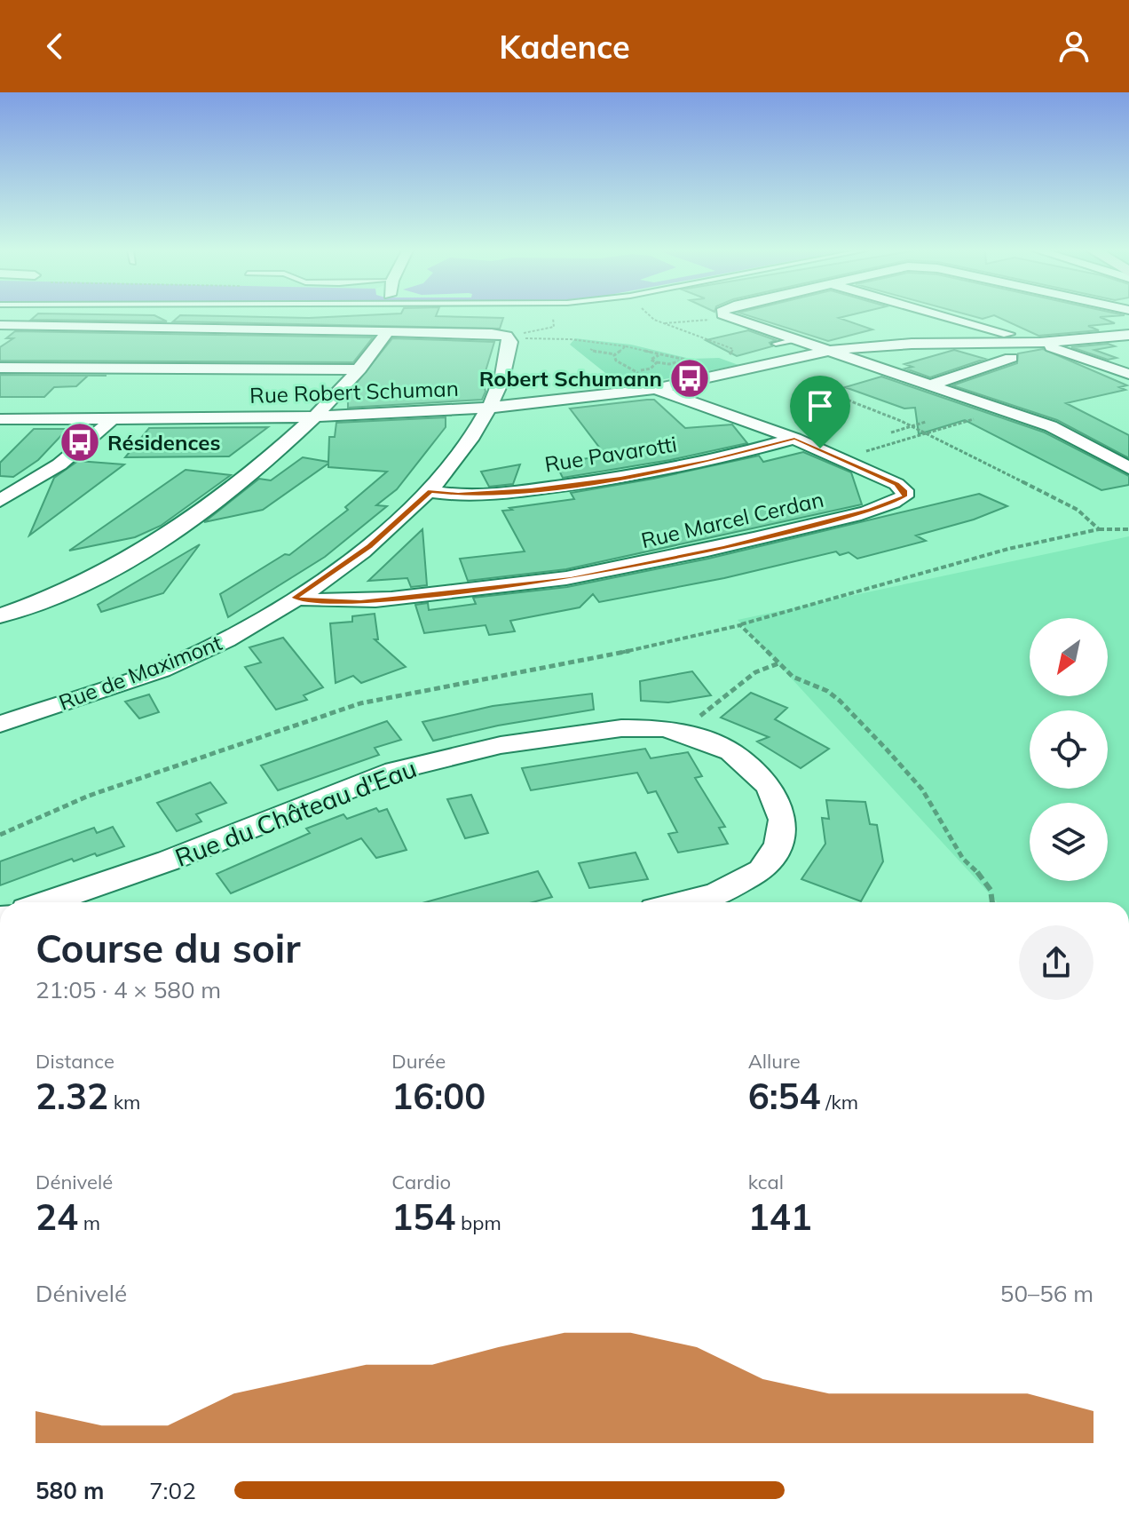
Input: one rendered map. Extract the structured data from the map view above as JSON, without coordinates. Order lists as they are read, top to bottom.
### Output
{
  "streets": {
    "street": [
      "Rue Robert Schuman",
      "Rue Pavarotti",
      "Rue Marcel Cerdan",
      "Rue de Maximont",
      "Rue du Château d'Eau"
    ]
  },
  "crossings": [
    ["Rue Robert Schuman", "Rue Marcel Cerdan"],
    ["Rue Robert Schuman", "Rue de Maximont"],
    ["Rue Pavarotti", "Rue Marcel Cerdan"],
    ["Rue Pavarotti", "Rue de Maximont"],
    ["Rue Marcel Cerdan", "Rue de Maximont"]
  ],
  "places": {
    "bus stop": ["Robert Schumann", "Résidences"]
  },
  "north": "bottom left",
  "page": {
    "header": "Kadence",
    "heading": ["Course du soir", "21:05 · 4 × 580 m"],
    "stats": [
      ["Distance", "2.32 km"],
      ["Durée", "16:00"],
      ["Allure", "6:54 /km"],
      ["Dénivelé", "24 m"],
      ["Cardio", "154 bpm"],
      ["kcal", "141"]
    ],
    "chart": ["Dénivelé", "50–56 m"],
    "list": [
      {
        "name": "580 m",
        "note": "7:02"
      }
    ]
  }
}
